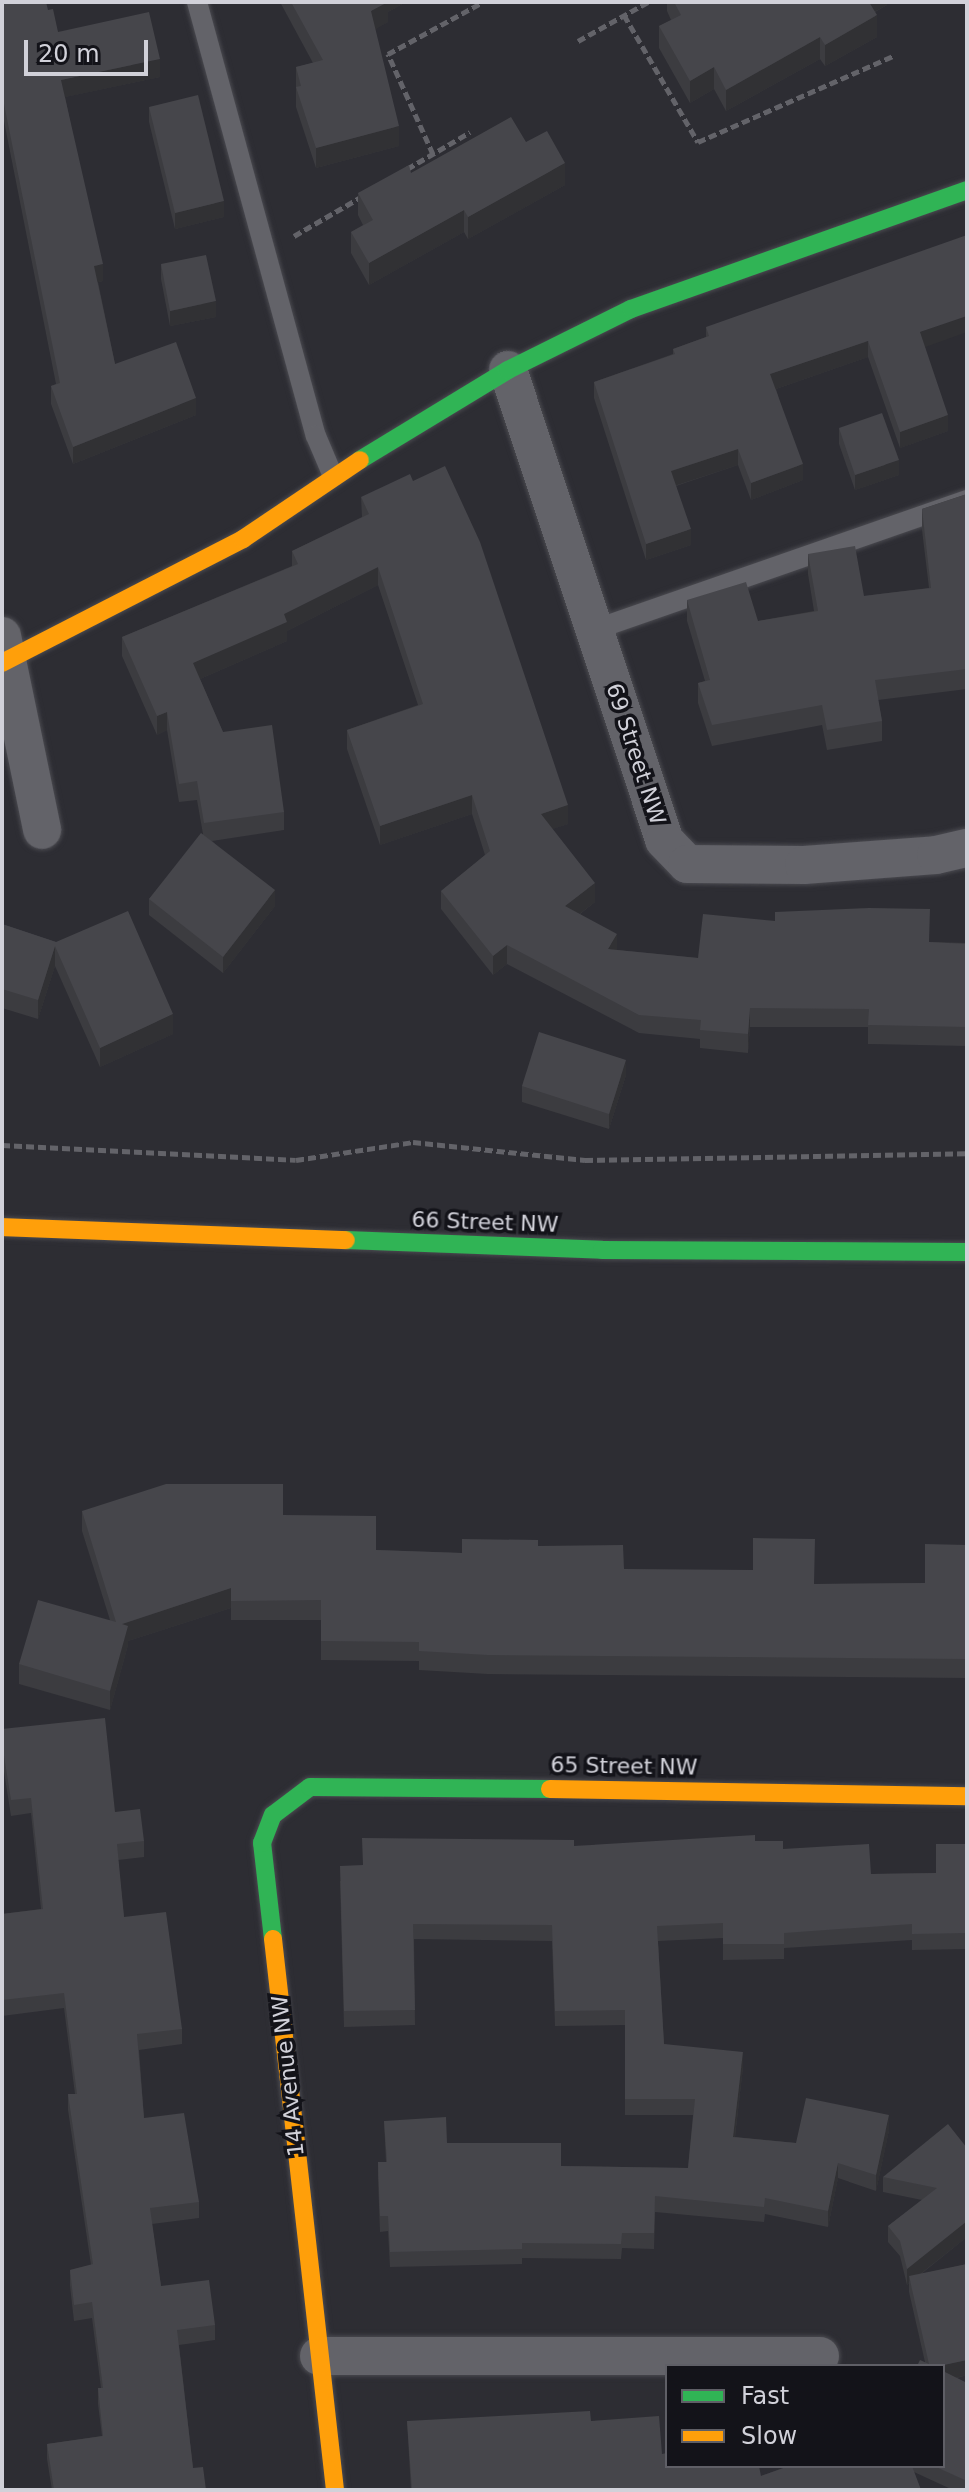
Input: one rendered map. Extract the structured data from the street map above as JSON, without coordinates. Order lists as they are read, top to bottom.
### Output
{
  "streets": {
    "street": [
      "69 Street NW",
      "66 Street NW",
      "65 Street NW",
      "14 Avenue NW"
    ]
  },
  "crossings": [
    ["65 Street NW", "14 Avenue NW"]
  ],
  "legend": ["Fast", "Slow"],
  "scale_bar": "20 m"
}
